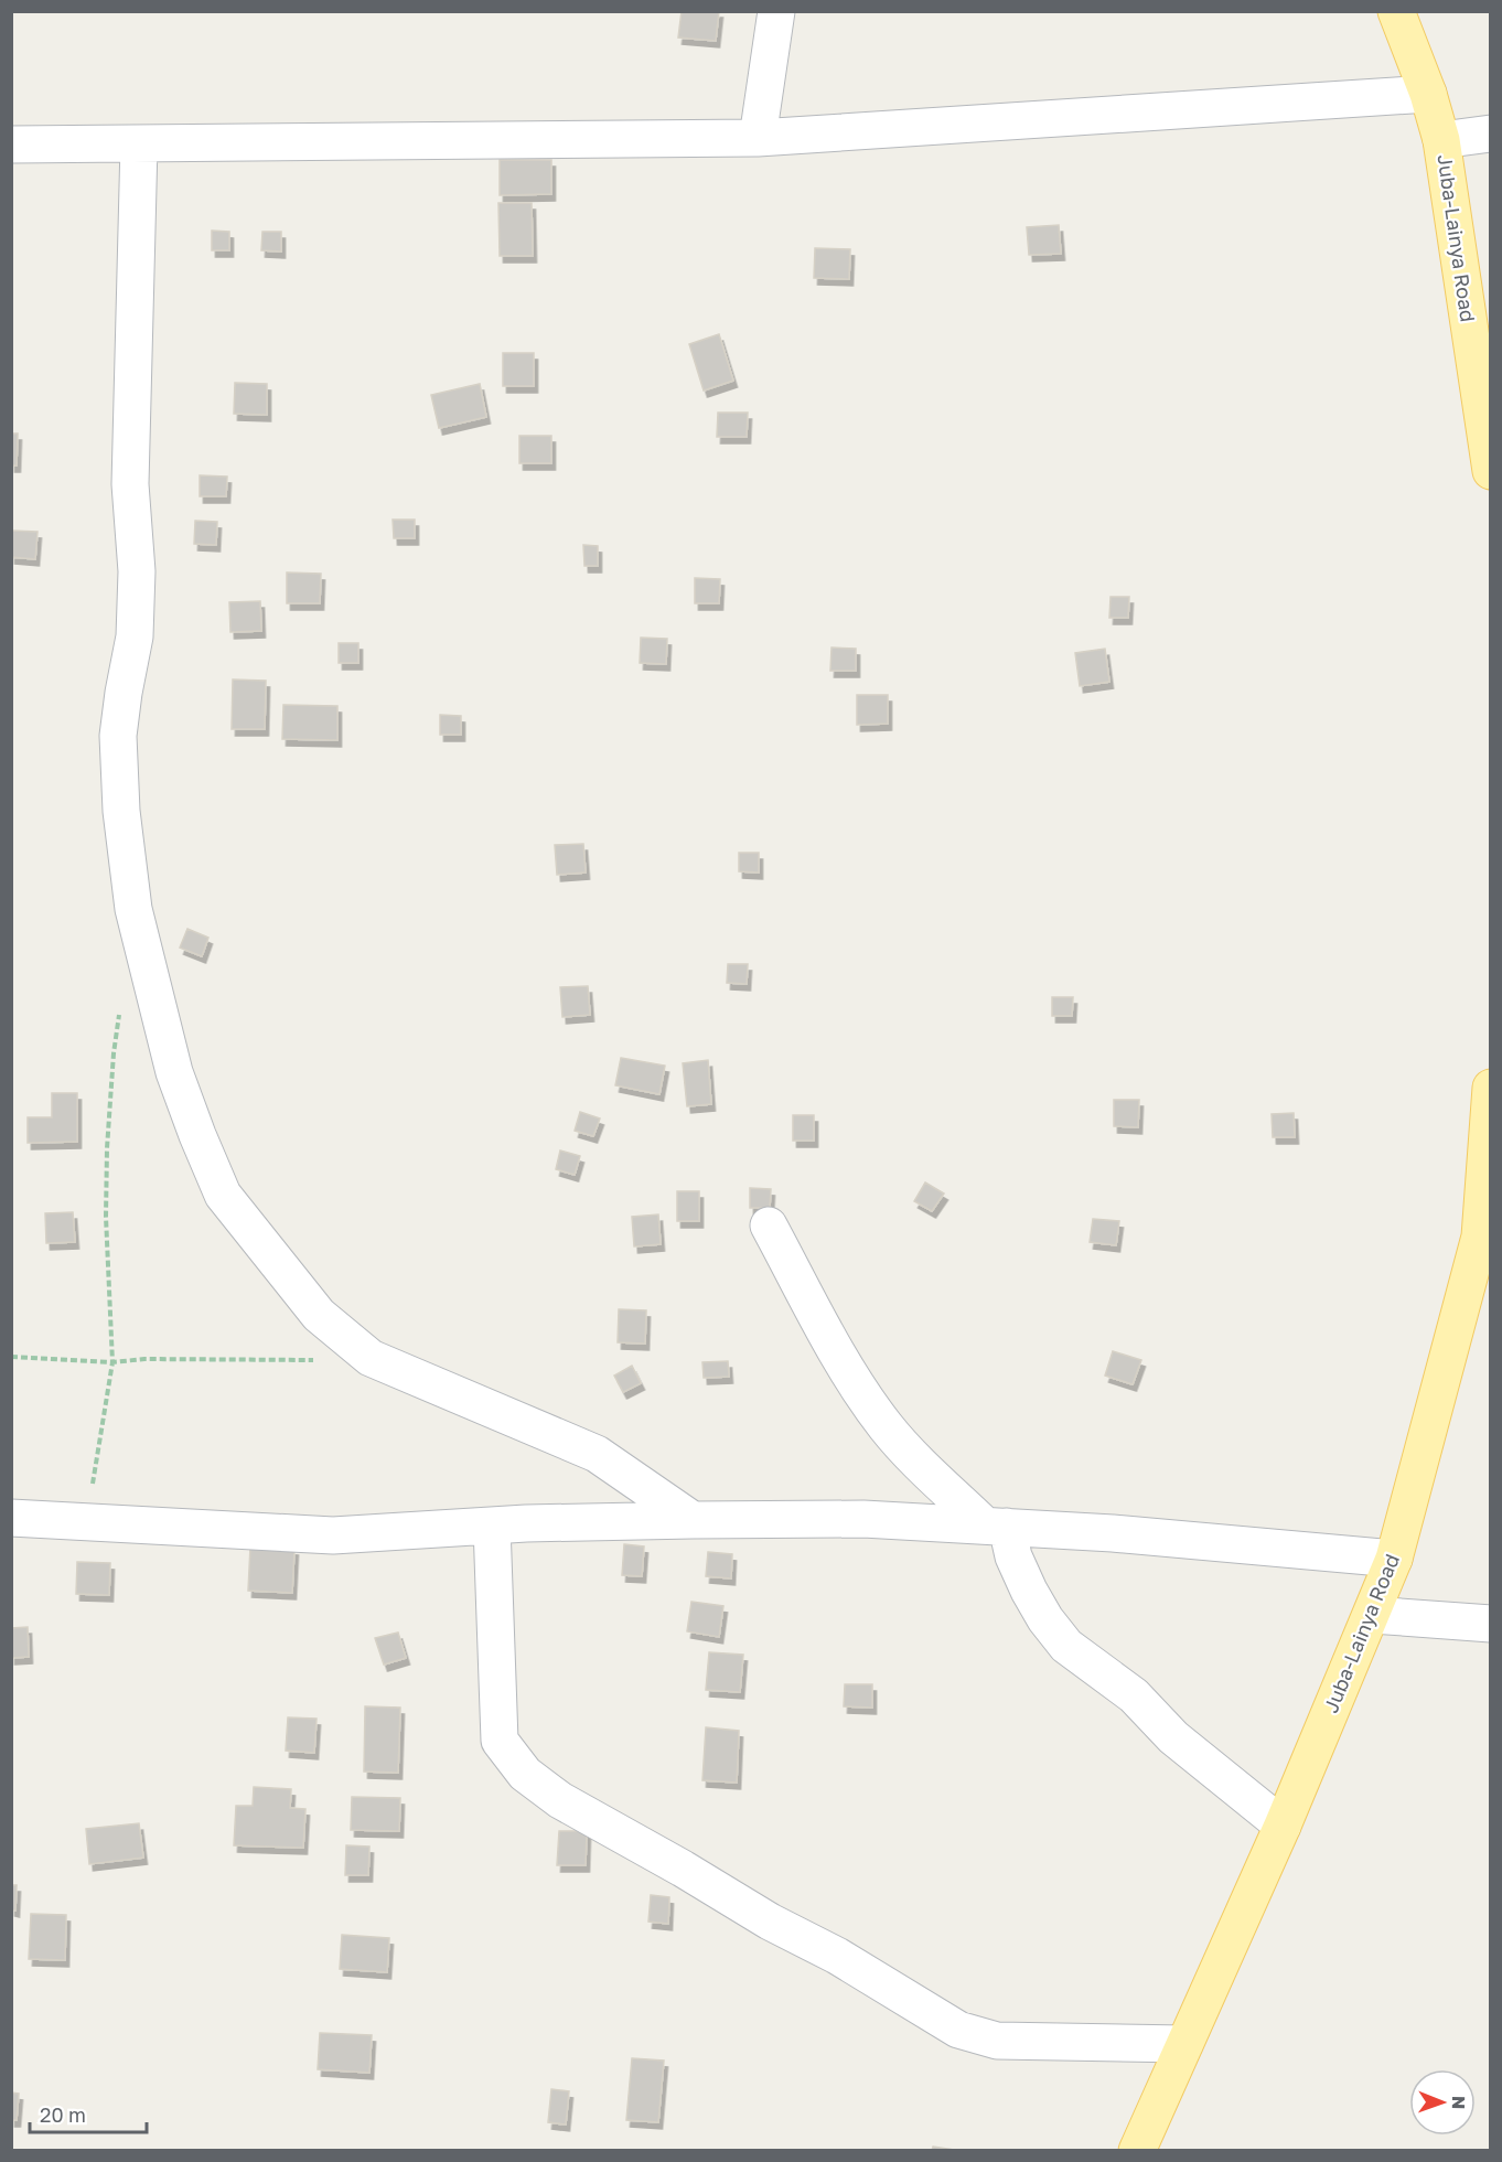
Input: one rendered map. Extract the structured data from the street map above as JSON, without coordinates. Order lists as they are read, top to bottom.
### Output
{
  "streets": {
    "main road": ["Juba-Lainya Road"]
  },
  "scale_bar": "20 m",
  "north": "right"
}
